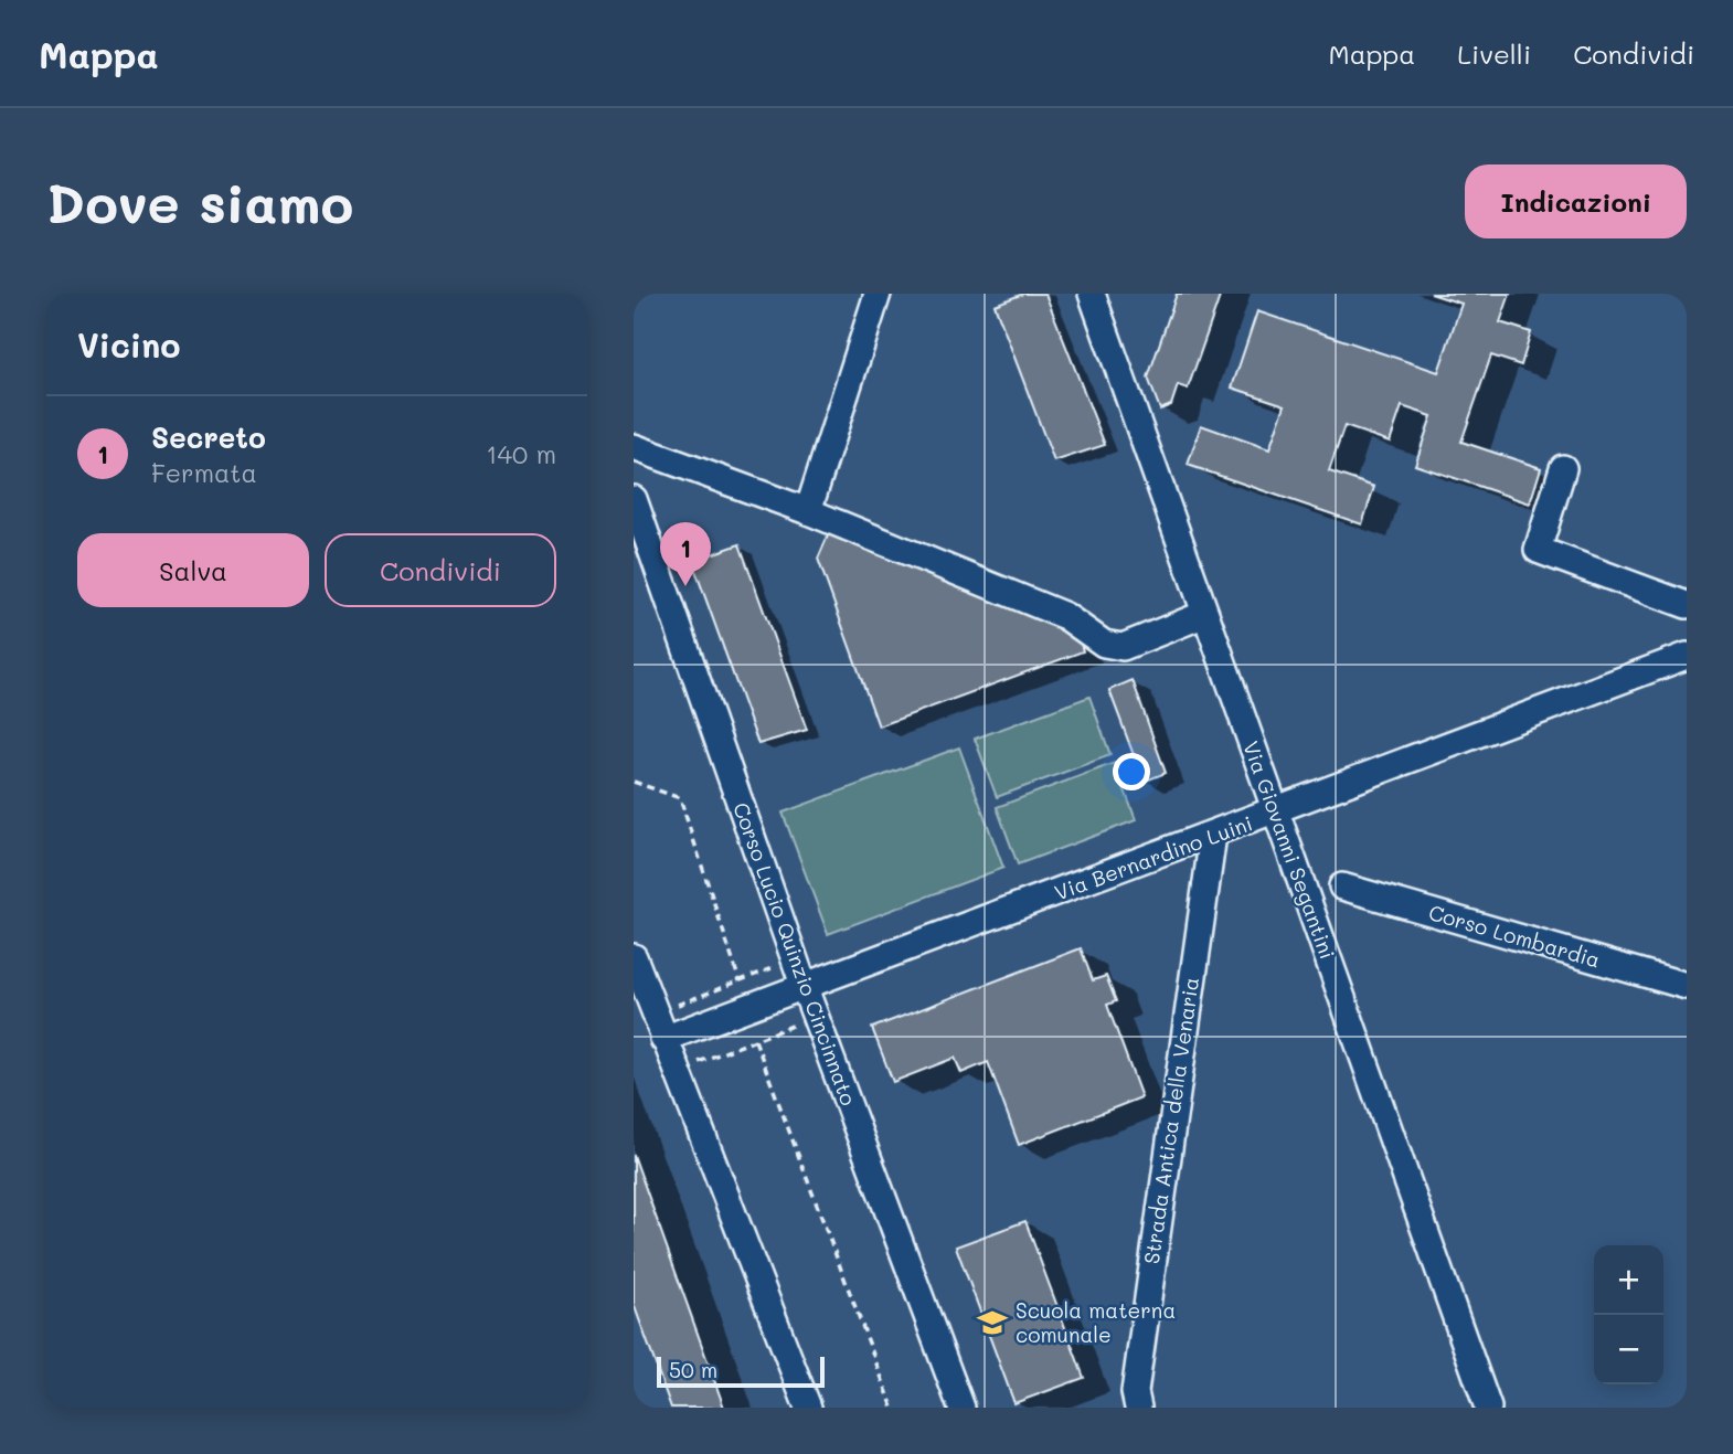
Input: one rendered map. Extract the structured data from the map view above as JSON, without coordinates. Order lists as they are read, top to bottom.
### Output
{
  "streets": {
    "street": [
      "Via Giovanni Segantini",
      "Via Bernardino Luini",
      "Corso Lombardia",
      "Corso Lucio Quinzio Cincinnato",
      "Strada Antica della Venaria"
    ]
  },
  "crossings": [
    ["Via Giovanni Segantini", "Via Bernardino Luini"],
    ["Via Bernardino Luini", "Corso Lucio Quinzio Cincinnato"],
    ["Via Bernardino Luini", "Strada Antica della Venaria"]
  ],
  "places": {
    "school or university": ["Scuola materna comunale"]
  },
  "scale_bar": "50 m",
  "page": {
    "header": "Mappa",
    "nav": ["Mappa", "Livelli", "Condividi"],
    "buttons": [
      "Indicazioni",
      ["Salva", "Condividi"]
    ],
    "title": "Dove siamo",
    "heading": "Vicino",
    "list": [
      {
        "mark": "1",
        "name": "Secreto",
        "note": "Fermata",
        "value": "140 m"
      }
    ],
    "pins": "1",
    "map_buttons": ["+", "−"],
    "scale": "50 m"
  }
}
